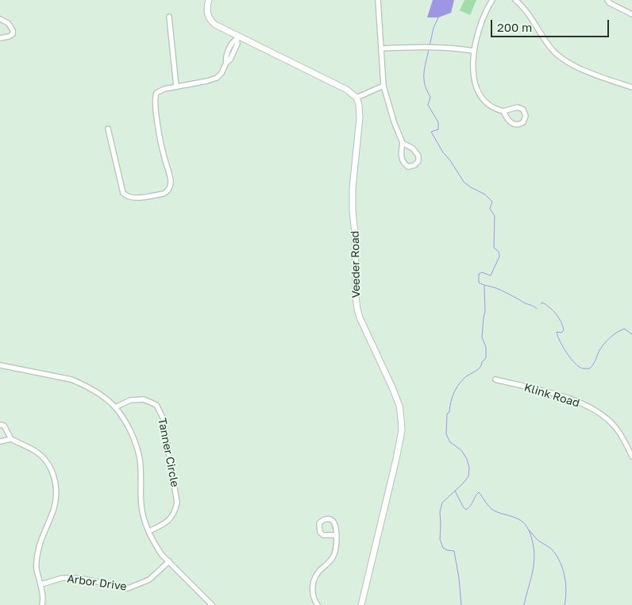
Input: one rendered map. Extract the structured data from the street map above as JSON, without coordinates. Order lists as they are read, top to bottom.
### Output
{
  "streets": {
    "street": [
      "Veeder Road",
      "Klink Road",
      "Tanner Circle",
      "Arbor Drive"
    ]
  },
  "scale_bar": "200 m"
}
